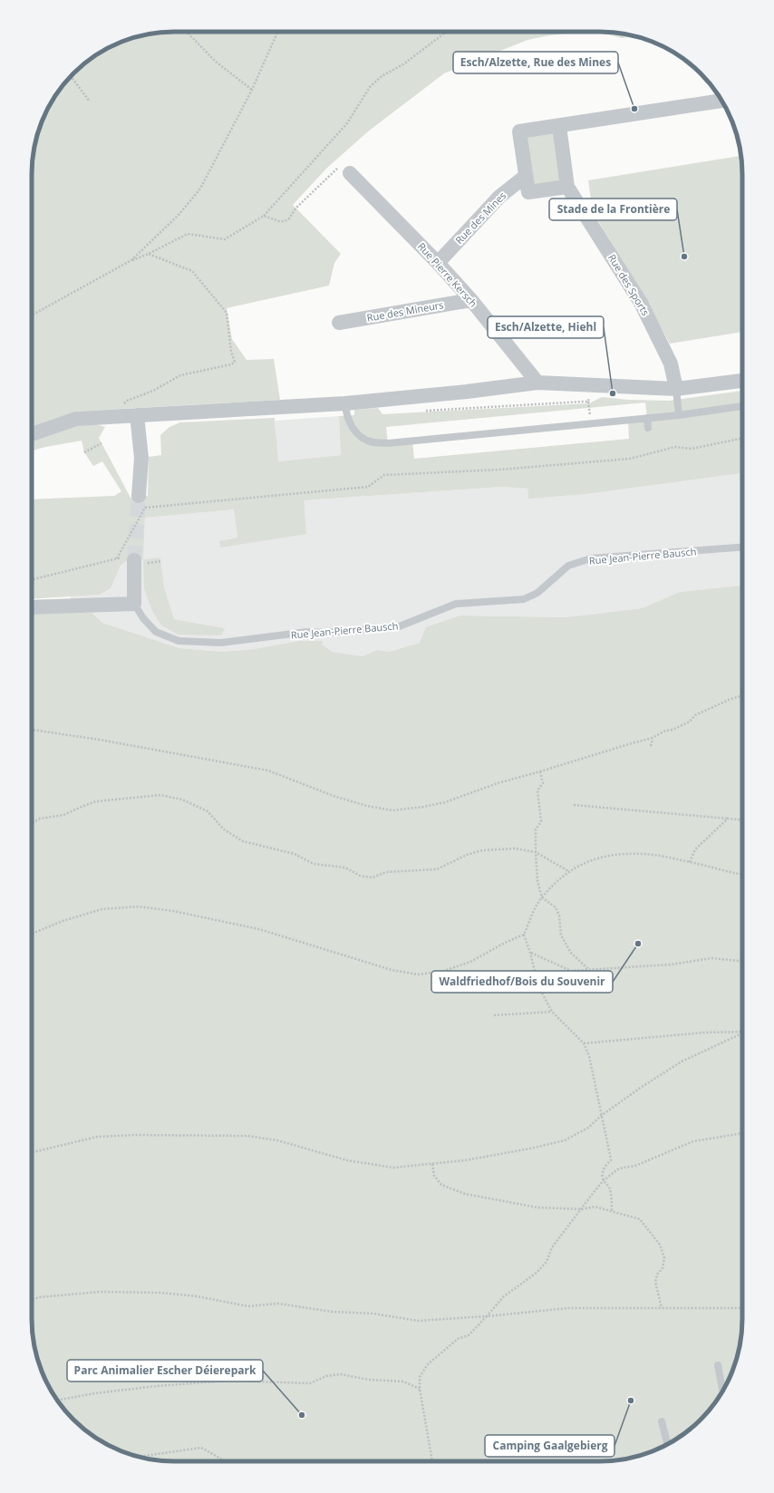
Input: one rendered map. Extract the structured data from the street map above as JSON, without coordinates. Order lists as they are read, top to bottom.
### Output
{
  "streets": {
    "street": [
      "Rue des Mines",
      "Rue Pierre Kersch",
      "Rue des Sports",
      "Rue des Mineurs"
    ],
    "lane": ["Rue Jean-Pierre Bausch"]
  },
  "crossings": [
    ["Rue des Mines", "Rue Pierre Kersch"],
    ["Rue Pierre Kersch", "Rue des Mineurs"]
  ],
  "places": [
    "Esch/Alzette, Rue des Mines",
    "Stade de la Frontière",
    "Esch/Alzette, Hiehl",
    "Waldfriedhof/Bois du Souvenir",
    "Camping Gaalgebierg",
    "Parc Animalier Escher Déierepark"
  ]
}
